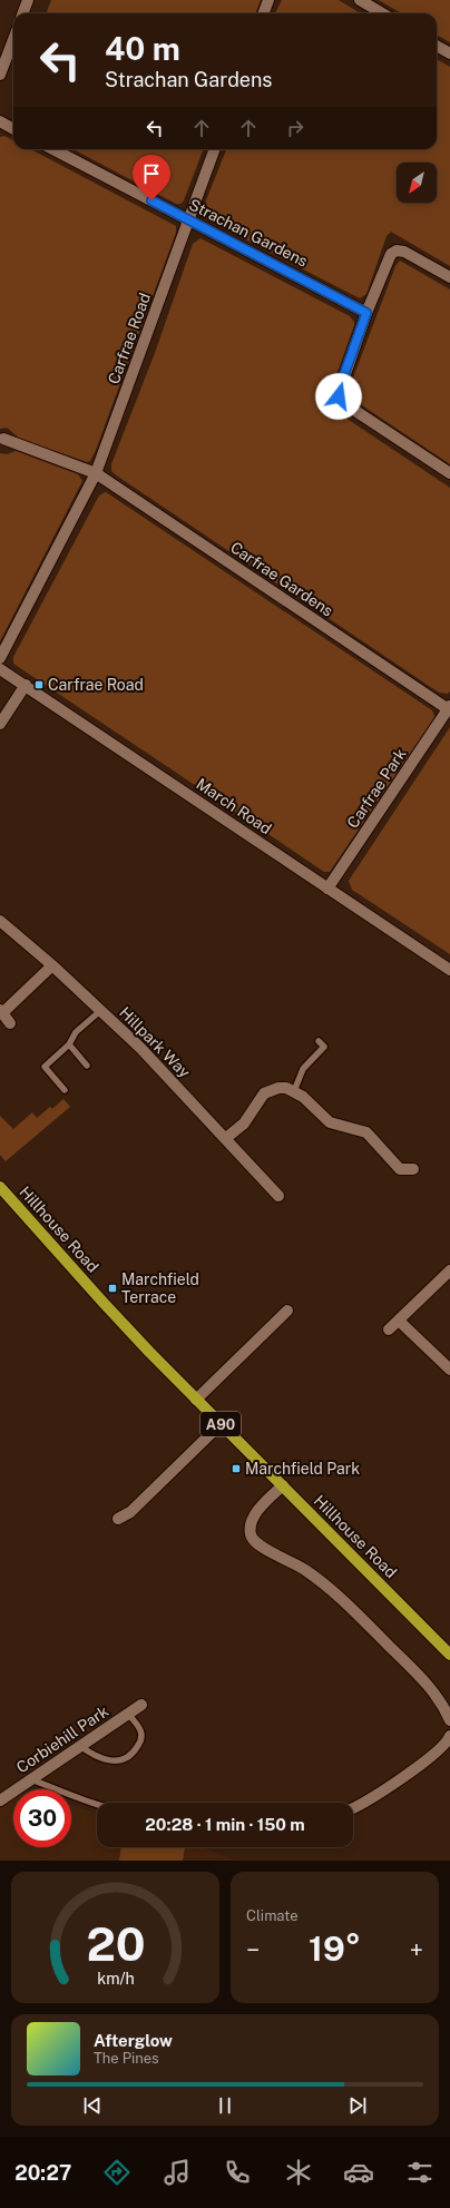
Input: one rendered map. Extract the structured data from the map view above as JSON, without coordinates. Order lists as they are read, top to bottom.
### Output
{
  "streets": {
    "main road": ["Hillhouse Road", "A90"],
    "street": [
      "Strachan Gardens",
      "Carfrae Road",
      "Carfrae Gardens",
      "Carfrae Park",
      "March Road",
      "Hillpark Way",
      "Corbiehill Park"
    ]
  },
  "crossings": [
    ["Strachan Gardens", "Carfrae Road"],
    ["Carfrae Road", "Carfrae Gardens"],
    ["Carfrae Gardens", "Carfrae Park"],
    ["Carfrae Park", "March Road"]
  ],
  "places": {
    "transit": ["Carfrae Road", "Marchfield Terrace", "Marchfield Park"]
  },
  "north": "bottom left",
  "page": {
    "turn": ["40 m", "Strachan Gardens"],
    "limit": "30",
    "trip": "20:28 · 1 min · 150 m",
    "tile": "Climate",
    "heat": ["−", "19°", "+"],
    "song": ["Afterglow", "The Pines"],
    "tabs": "20:27",
    "gauge": ["20", "km/h"]
  }
}
